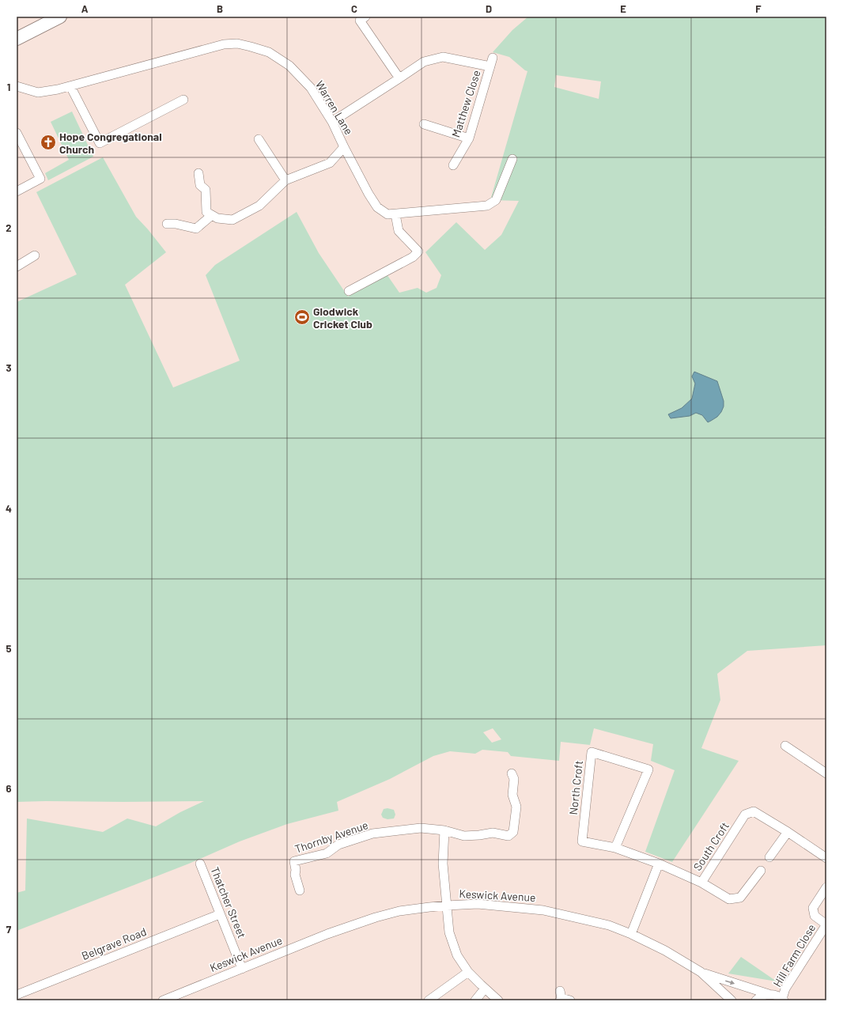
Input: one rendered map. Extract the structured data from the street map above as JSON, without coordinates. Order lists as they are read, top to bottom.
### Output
{
  "streets": {
    "street": [
      "Matthew Close",
      "Warren Lane",
      "North Croft",
      "Thornby Avenue",
      "South Croft",
      "Keswick Avenue",
      "Thatcher Street",
      "Belgrave Road",
      "Hill Farm Close"
    ]
  },
  "crossings": [
    ["North Croft", "South Croft"],
    ["Keswick Avenue", "Thatcher Street"],
    ["Thatcher Street", "Belgrave Road"]
  ],
  "places": {
    "church": ["Hope Congregational Church"],
    "sports": ["Glodwick Cricket Club"]
  },
  "grid": {
    "columns": [
      "A",
      "B",
      "C",
      "D",
      "E",
      "F"
    ],
    "rows": [
      "1",
      "2",
      "3",
      "4",
      "5",
      "6",
      "7"
    ]
  }
}
